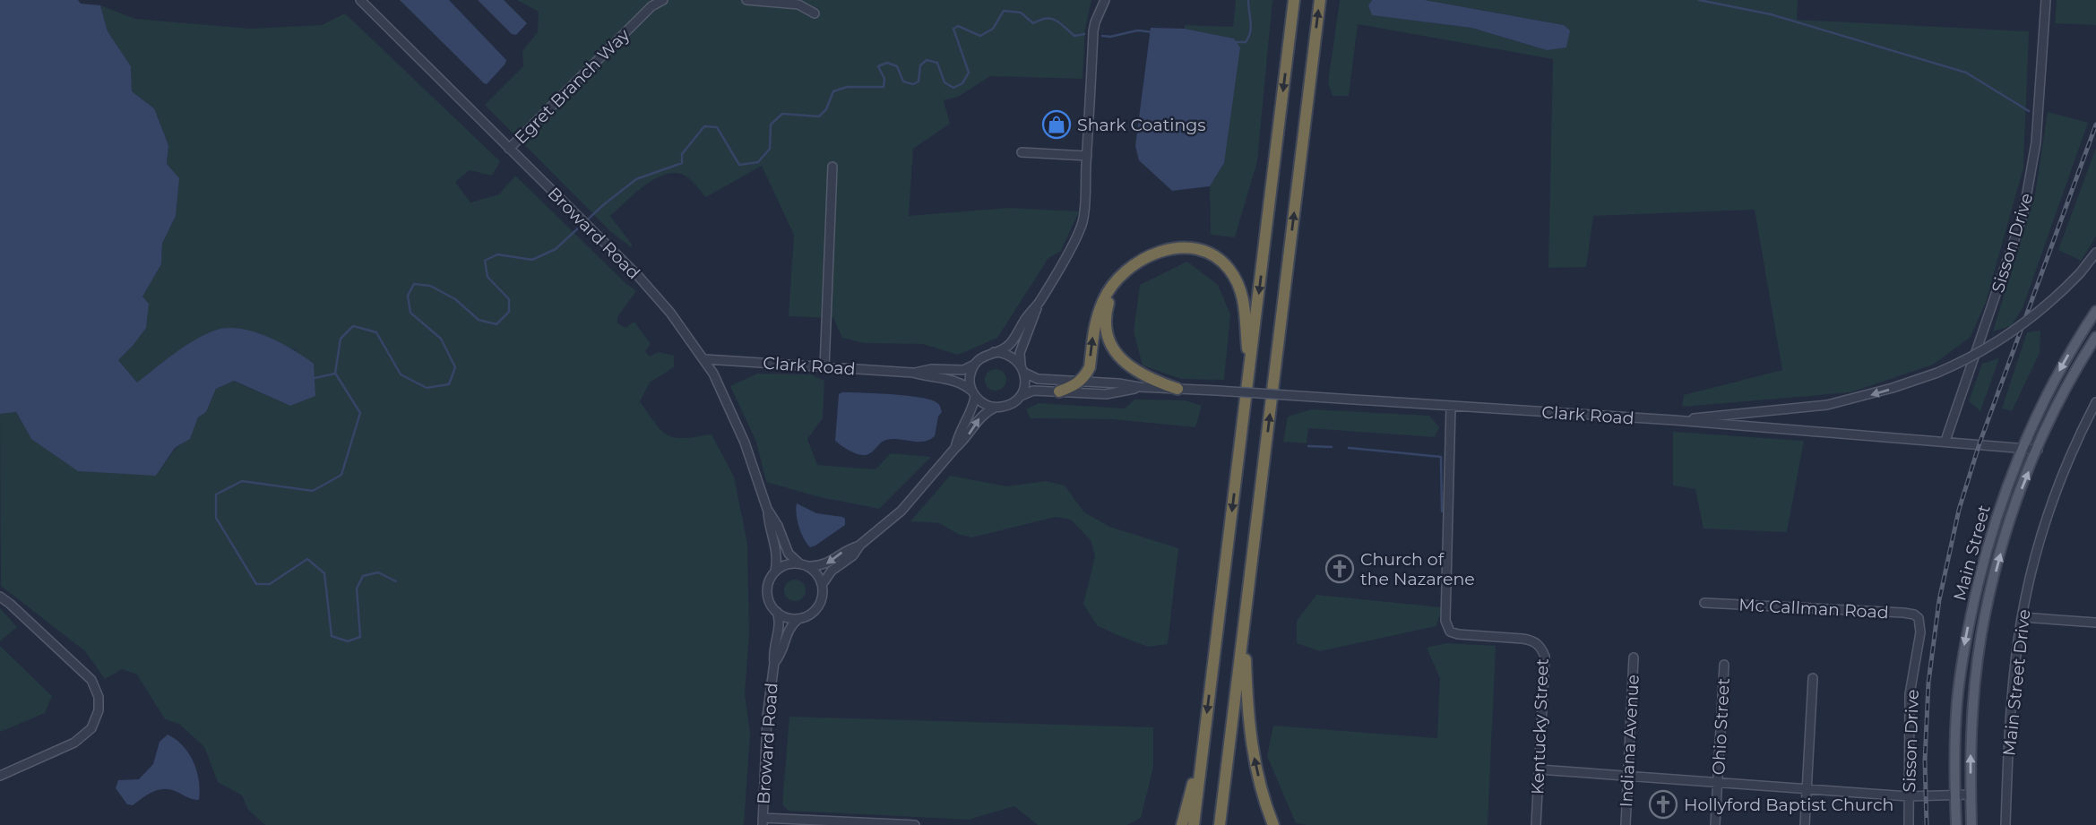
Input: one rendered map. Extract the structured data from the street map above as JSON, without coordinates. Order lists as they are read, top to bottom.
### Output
{
  "streets": {
    "main road": ["Main Street"],
    "street": [
      "Egret Branch Way",
      "Broward Road",
      "Sisson Drive",
      "Clark Road",
      "Mc Callman Road",
      "Main Street Drive",
      "Kentucky Street",
      "Ohio Street",
      "Indiana Avenue"
    ]
  },
  "crossings": [
    ["Egret Branch Way", "Broward Road"],
    ["Broward Road", "Clark Road"],
    ["Sisson Drive", "Clark Road"],
    ["Sisson Drive", "Mc Callman Road"],
    ["Clark Road", "Main Street"],
    ["Clark Road", "Kentucky Street"]
  ],
  "places": {
    "shop": ["Shark Coatings"],
    "church": ["Church of the Nazarene", "Hollyford Baptist Church"]
  }
}
